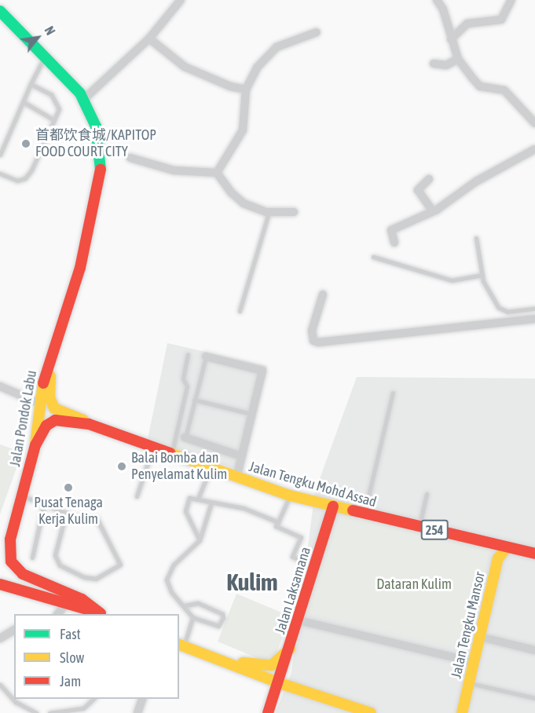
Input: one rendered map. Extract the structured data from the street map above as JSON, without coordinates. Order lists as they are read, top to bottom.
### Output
{
  "streets": {
    "main road": [
      "Jalan Pondok Labu",
      "Jalan Tengku Mohd Assad",
      "254",
      "Jalan Laksamana",
      "Jalan Tengku Mansor"
    ]
  },
  "crossings": [
    ["Jalan Pondok Labu", "Jalan Tengku Mohd Assad"],
    ["Jalan Pondok Labu", "254"],
    ["Jalan Tengku Mohd Assad", "Jalan Laksamana"],
    ["Jalan Tengku Mohd Assad", "Jalan Tengku Mansor"]
  ],
  "districts": ["Kulim"],
  "parks": ["Dataran Kulim"],
  "places": ["首都饮食城/KAPITOP FOOD COURT CITY", "Balai Bomba dan Penyelamat Kulim", "Pusat Tenaga Kerja Kulim"],
  "legend": ["Fast", "Slow", "Jam"],
  "north": "top right"
}
